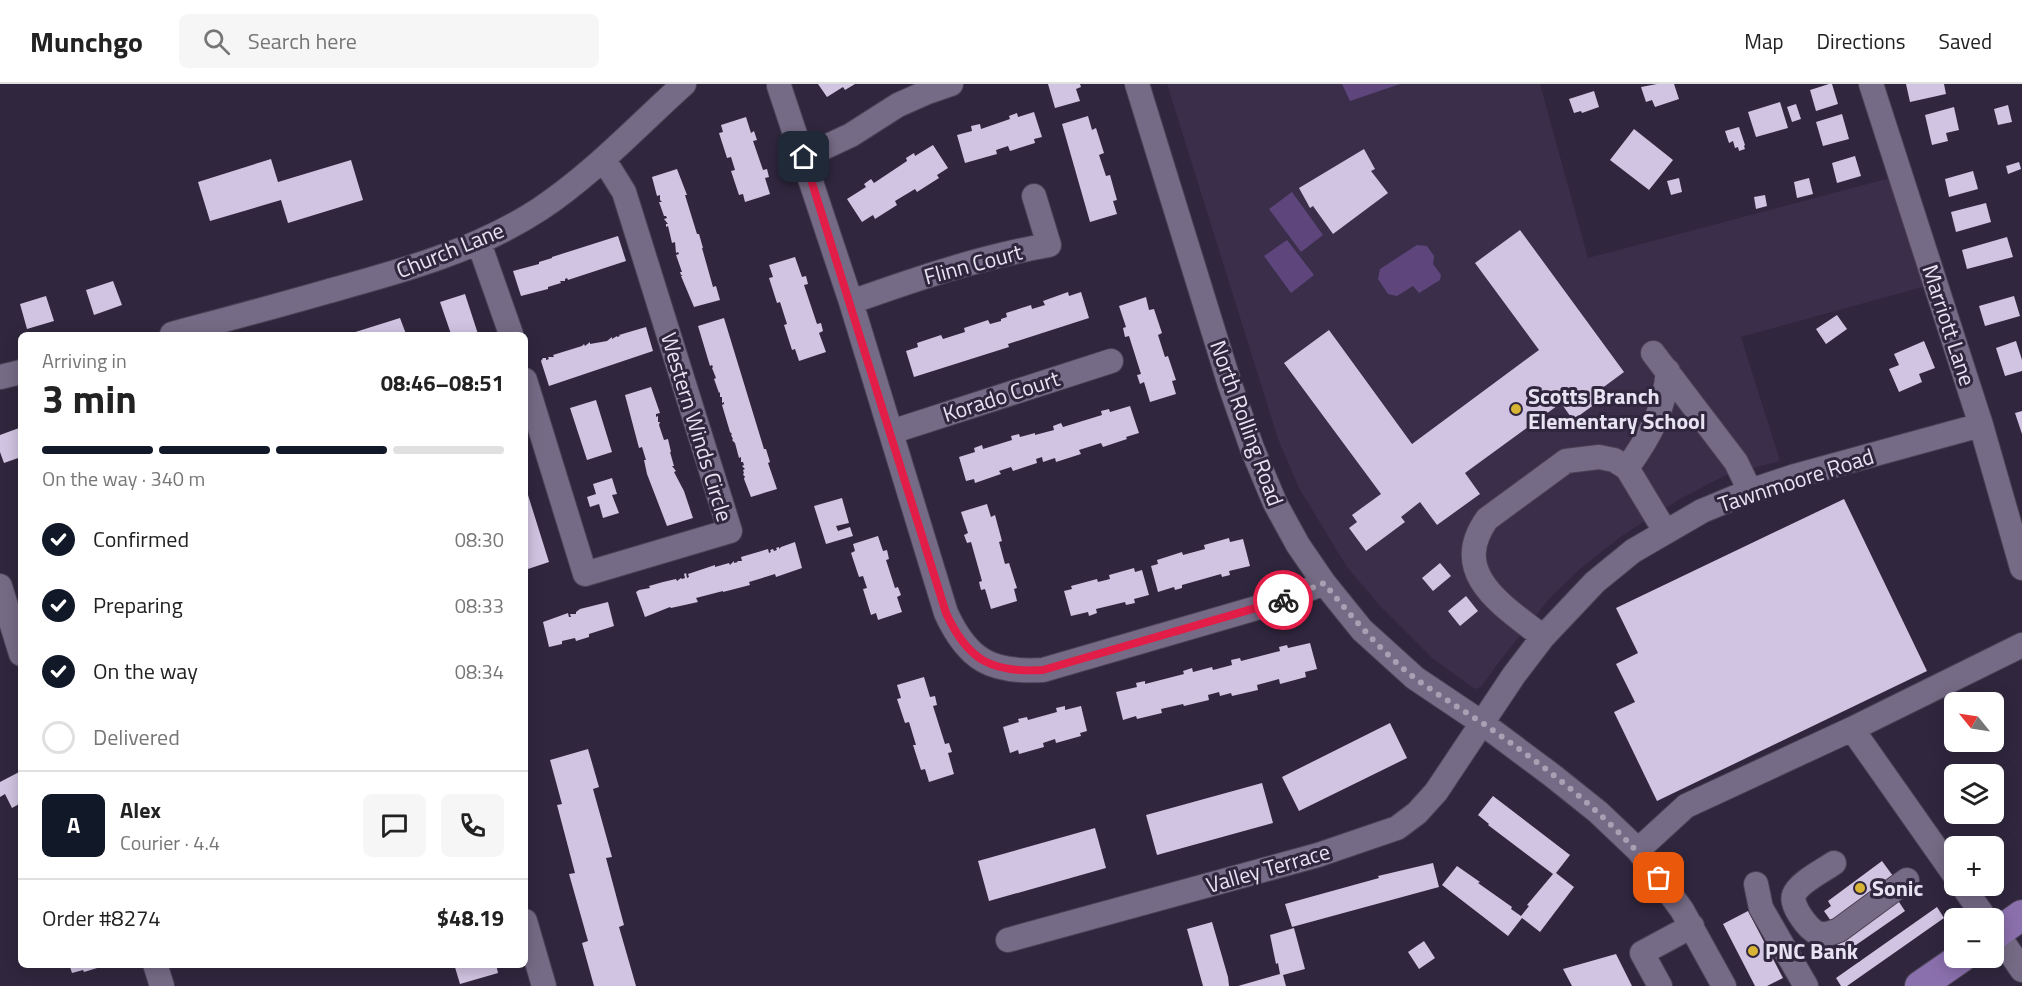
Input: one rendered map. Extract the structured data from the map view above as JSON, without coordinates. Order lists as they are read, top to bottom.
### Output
{
  "streets": {
    "street": [
      "Church Lane",
      "Flinn Court",
      "Marriott Lane",
      "Korado Court",
      "North Rolling Road",
      "Western Winds Circle",
      "Tawnmoore Road",
      "Valley Terrace"
    ]
  },
  "crossings": [
    ["Church Lane", "Western Winds Circle"],
    ["Marriott Lane", "Tawnmoore Road"],
    ["North Rolling Road", "Tawnmoore Road"],
    ["North Rolling Road", "Valley Terrace"],
    ["Tawnmoore Road", "Valley Terrace"]
  ],
  "places": ["Scotts Branch Elementary School", "Sonic", "PNC Bank"],
  "north": "top left",
  "page": {
    "header": "Munchgo",
    "search": "Search here",
    "nav": ["Map", "Directions", "Saved"],
    "heading": ["3 min", "Arriving in", "08:46–08:51"],
    "panel": [
      "Alex",
      "Courier · 4.4",
      "Order #8274",
      "$48.19"
    ],
    "bar": "On the way · 340 m",
    "list": [
      ["Confirmed", "08:30"],
      ["Preparing", "08:33"],
      ["On the way", "08:34"],
      "Delivered"
    ],
    "map_buttons": ["+", "−"],
    "round": "A"
  }
}
